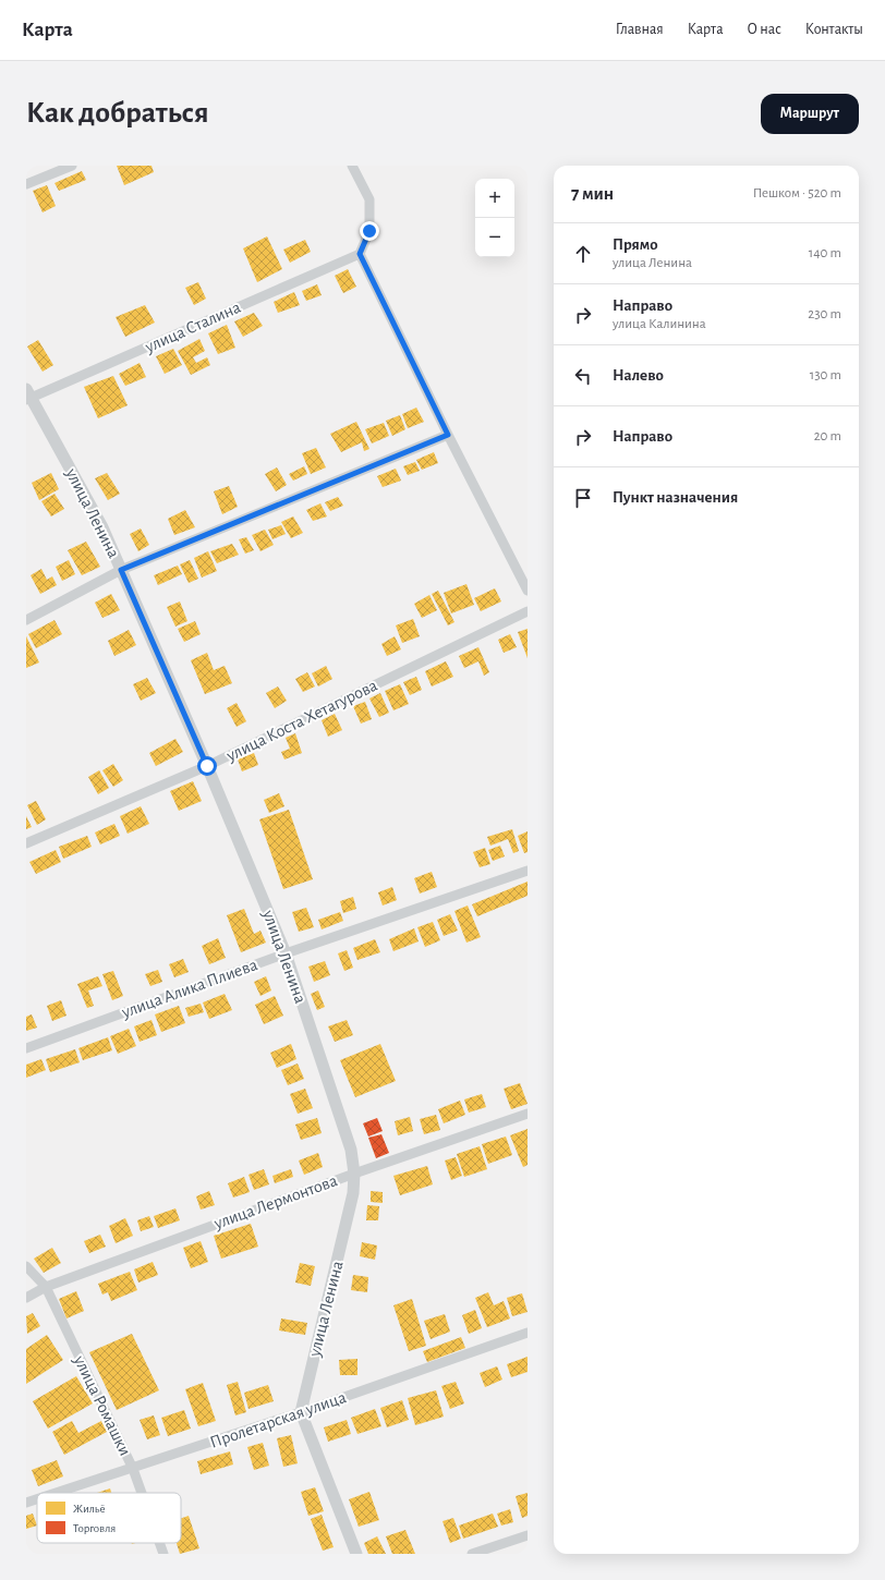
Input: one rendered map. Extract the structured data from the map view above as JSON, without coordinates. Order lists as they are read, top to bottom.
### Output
{
  "streets": {
    "street": [
      "улица Сталина",
      "улица Ленина",
      "улица Коста Хетагурова",
      "улица Алика Плиева",
      "улица Лермонтова",
      "улица Ромашки",
      "Пролетарская улица"
    ]
  },
  "crossings": [
    ["улица Сталина", "улица Ленина"],
    ["улица Ленина", "улица Коста Хетагурова"],
    ["улица Ленина", "улица Алика Плиева"],
    ["улица Ленина", "улица Лермонтова"],
    ["улица Ленина", "Пролетарская улица"],
    ["улица Лермонтова", "улица Ромашки"],
    ["улица Ромашки", "Пролетарская улица"]
  ],
  "legend": ["Жильё", "Торговля"],
  "page": {
    "header": "Карта",
    "nav": [
      "Главная",
      "Карта",
      "О нас",
      "Контакты"
    ],
    "buttons": "Маршрут",
    "title": "Как добраться",
    "heading": ["7 мин", "Пешком · 520 m"],
    "map_buttons": ["+", "−"],
    "list": [
      ["Прямо", "улица Ленина", "140 m"],
      ["Направо", "улица Калинина", "230 m"],
      ["Налево", "130 m"],
      ["Направо", "20 m"],
      "Пункт назначения"
    ]
  }
}
